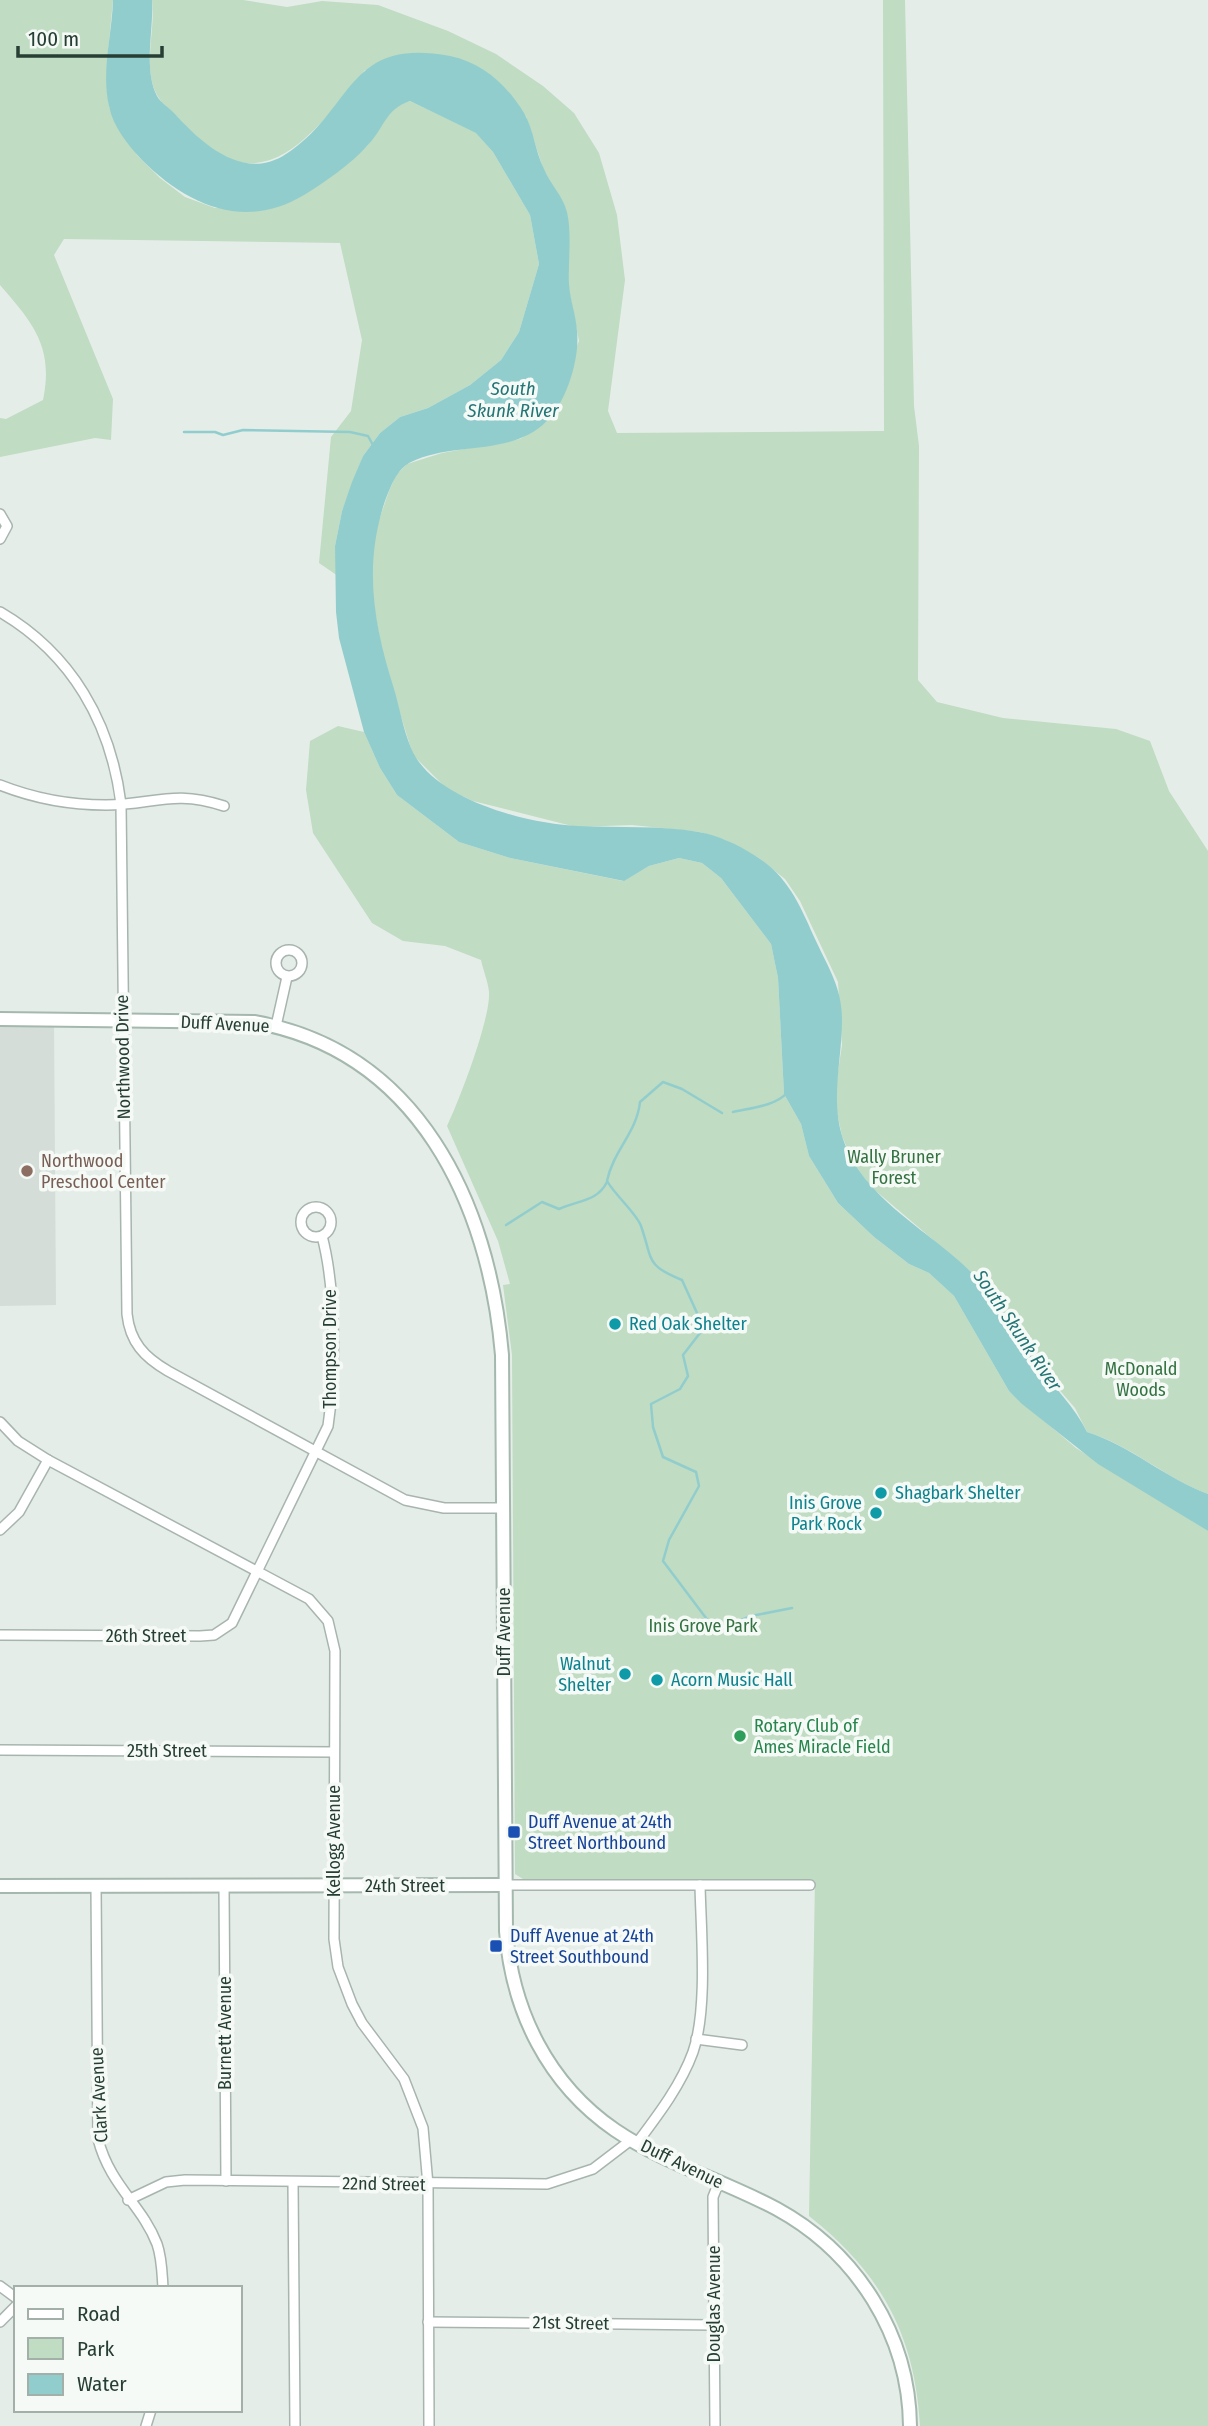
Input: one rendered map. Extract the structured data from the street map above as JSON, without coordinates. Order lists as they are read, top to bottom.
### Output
{
  "streets": {
    "main road": ["Duff Avenue", "24th Street"],
    "street": [
      "Northwood Drive",
      "Thompson Drive",
      "26th Street",
      "25th Street",
      "Kellogg Avenue",
      "Burnett Avenue",
      "Clark Avenue",
      "22nd Street",
      "Douglas Avenue",
      "21st Street"
    ]
  },
  "crossings": [
    ["Duff Avenue", "Northwood Drive"],
    ["Duff Avenue", "24th Street"],
    ["Duff Avenue", "22nd Street"],
    ["Duff Avenue", "Douglas Avenue"],
    ["Northwood Drive", "Thompson Drive"],
    ["Thompson Drive", "26th Street"],
    ["Thompson Drive", "Kellogg Avenue"],
    ["26th Street", "Kellogg Avenue"],
    ["25th Street", "Kellogg Avenue"],
    ["Kellogg Avenue", "24th Street"],
    ["Kellogg Avenue", "22nd Street"],
    ["Kellogg Avenue", "21st Street"],
    ["24th Street", "Burnett Avenue"],
    ["24th Street", "Clark Avenue"],
    ["24th Street", "22nd Street"],
    ["Burnett Avenue", "22nd Street"],
    ["Clark Avenue", "22nd Street"],
    ["Douglas Avenue", "21st Street"]
  ],
  "water": ["South Skunk River"],
  "parks": ["Wally Bruner Forest", "McDonald Woods", "Inis Grove Park"],
  "places": {
    "other": [
      "Northwood Preschool Center",
      "Red Oak Shelter",
      "Shagbark Shelter",
      "Inis Grove Park Rock",
      "Walnut Shelter",
      "Acorn Music Hall",
      "Rotary Club of Ames Miracle Field"
    ],
    "transit": ["Duff Avenue at 24th Street Northbound", "Duff Avenue at 24th Street Southbound"]
  },
  "legend": ["Road", "Park", "Water"],
  "scale_bar": "100 m"
}
